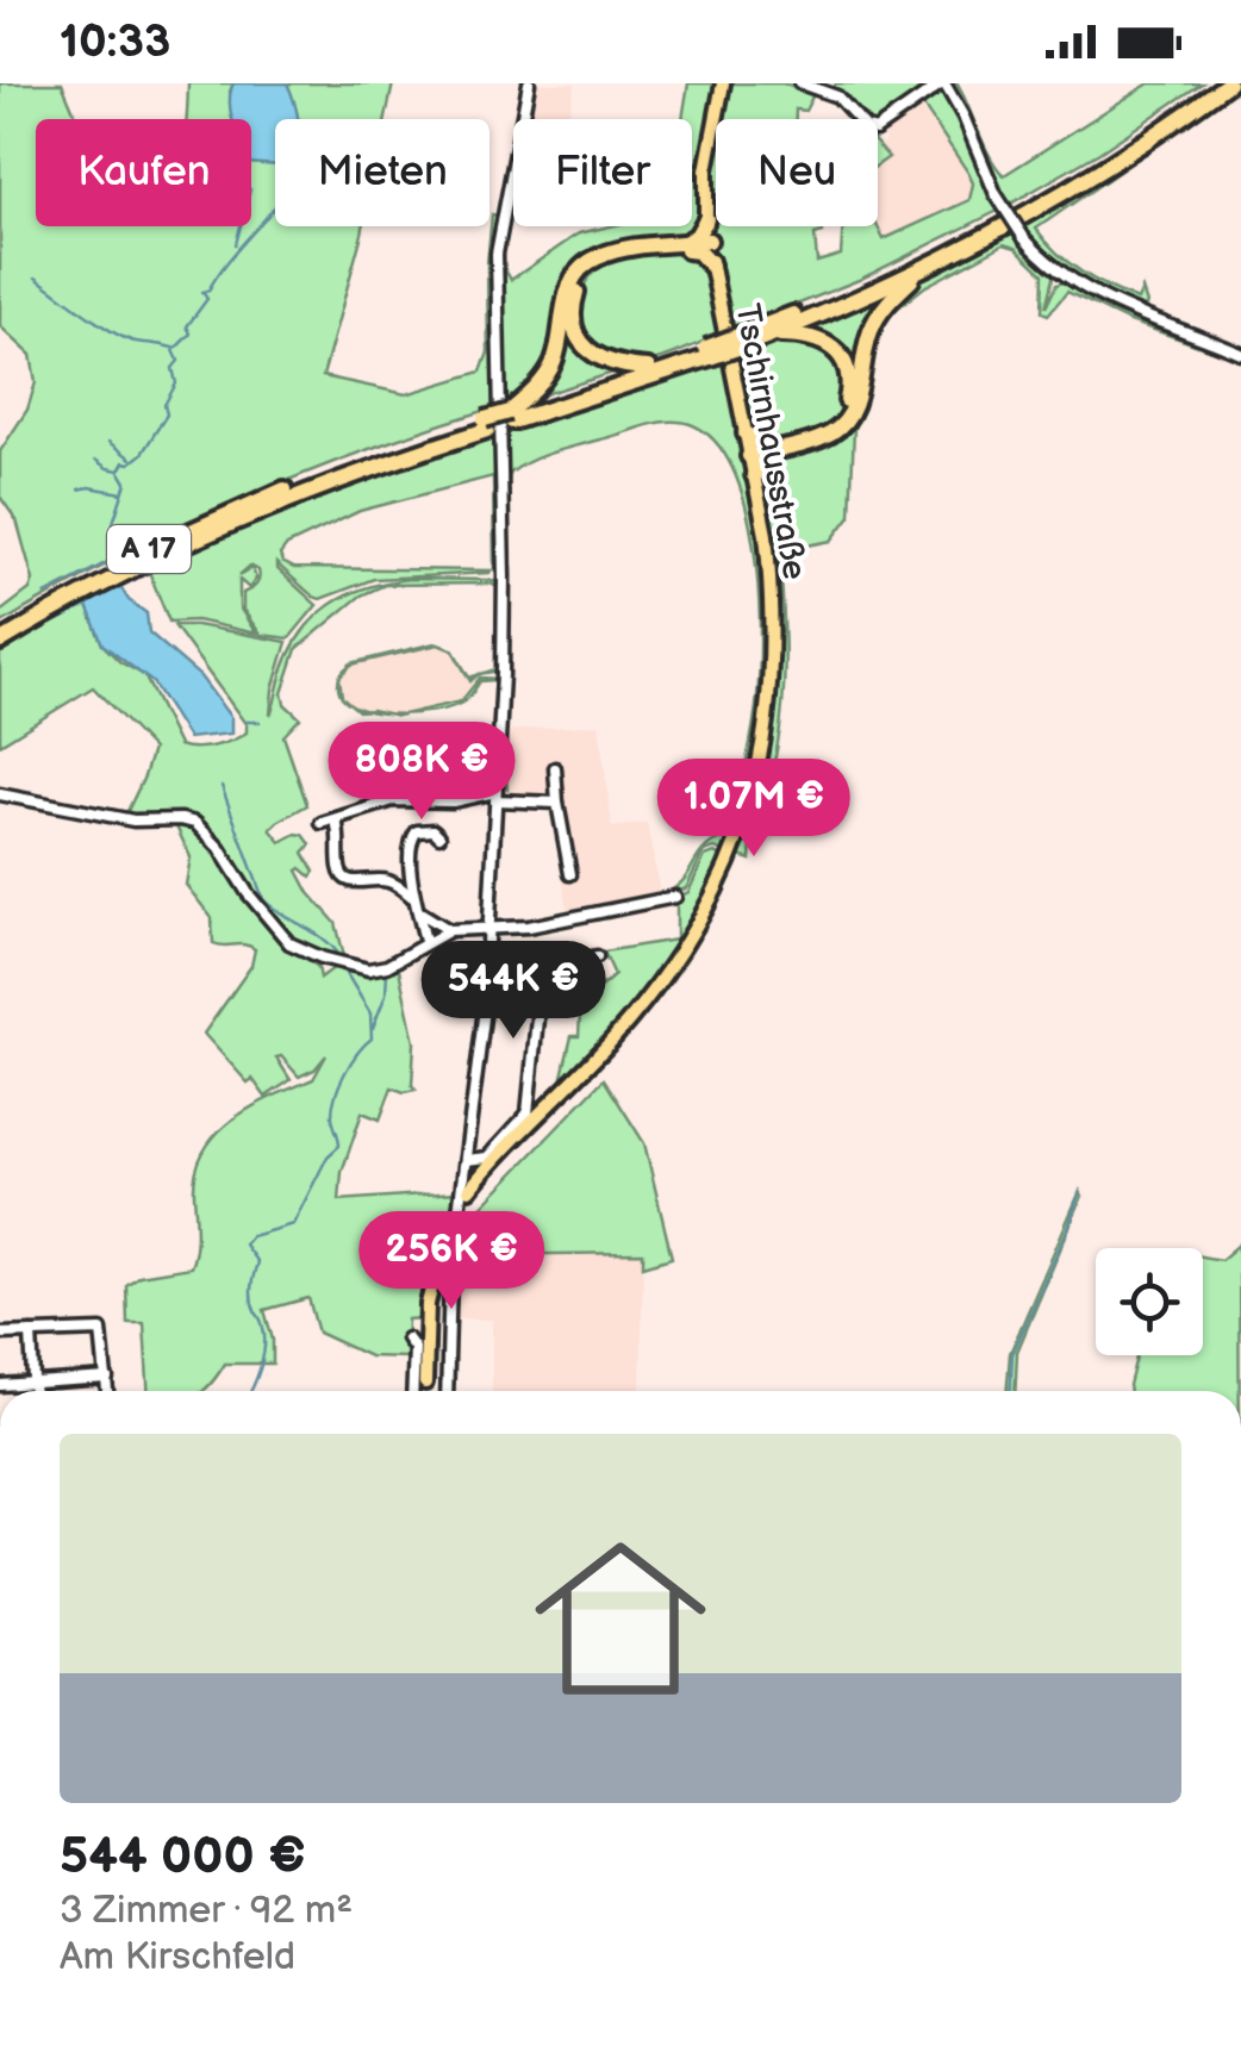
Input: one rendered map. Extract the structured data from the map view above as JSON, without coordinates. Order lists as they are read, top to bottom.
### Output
{
  "streets": {
    "highway": ["A 17"],
    "main road": ["Tschirnhausstraße"]
  },
  "page": {
    "status": "10:33",
    "chip": [
      "Kaufen",
      "Mieten",
      "Filter",
      "Neu"
    ],
    "price": [
      "808K €",
      "1.07M €",
      "544K €",
      "256K €"
    ],
    "list": [
      {
        "name": "544 000 €",
        "note": "3 Zimmer · 92 m² · Am Kirschfeld"
      }
    ]
  }
}
